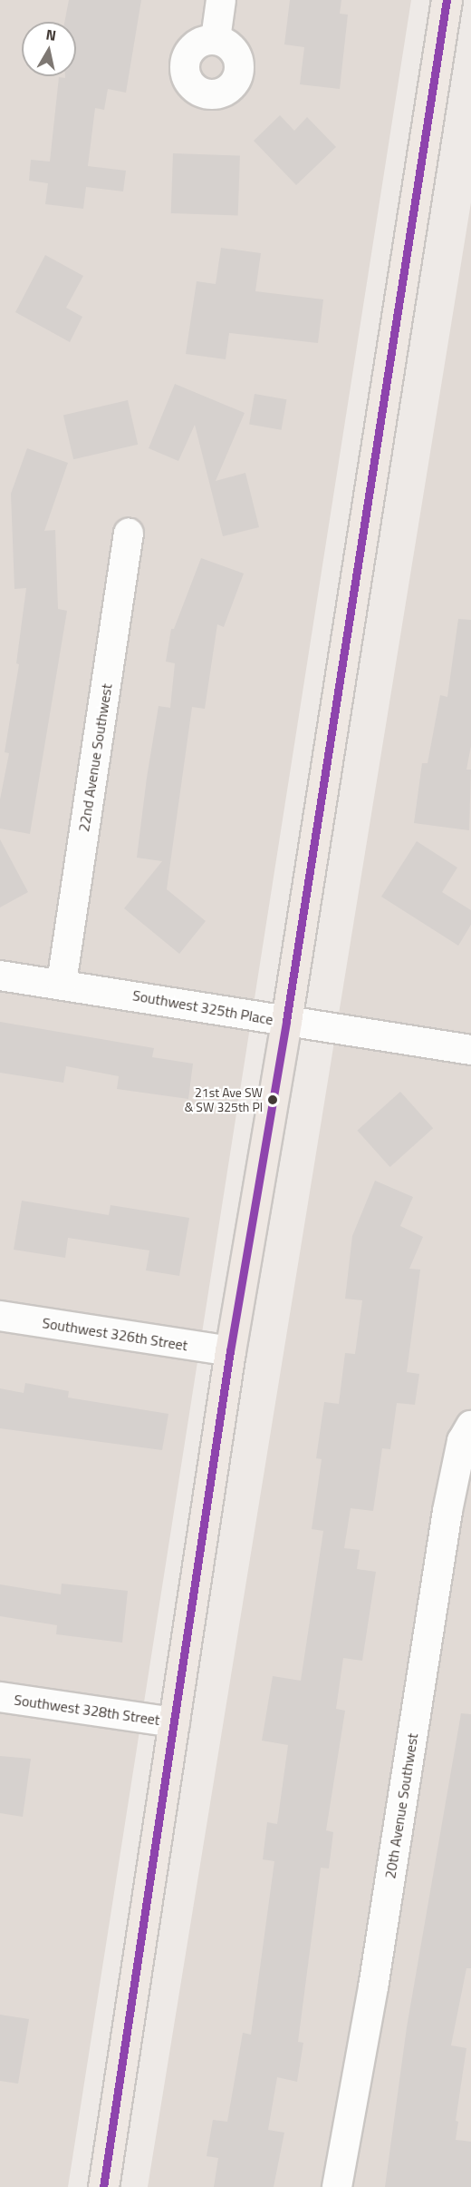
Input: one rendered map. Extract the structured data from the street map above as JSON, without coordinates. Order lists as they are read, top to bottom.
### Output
{
  "streets": {
    "street": [
      "22nd Avenue Southwest",
      "Southwest 325th Place",
      "Southwest 326th Street",
      "Southwest 328th Street",
      "20th Avenue Southwest"
    ]
  },
  "crossings": [
    ["22nd Avenue Southwest", "Southwest 325th Place"]
  ],
  "places": ["21st Ave SW & SW 325th Pl"],
  "north": "top"
}
